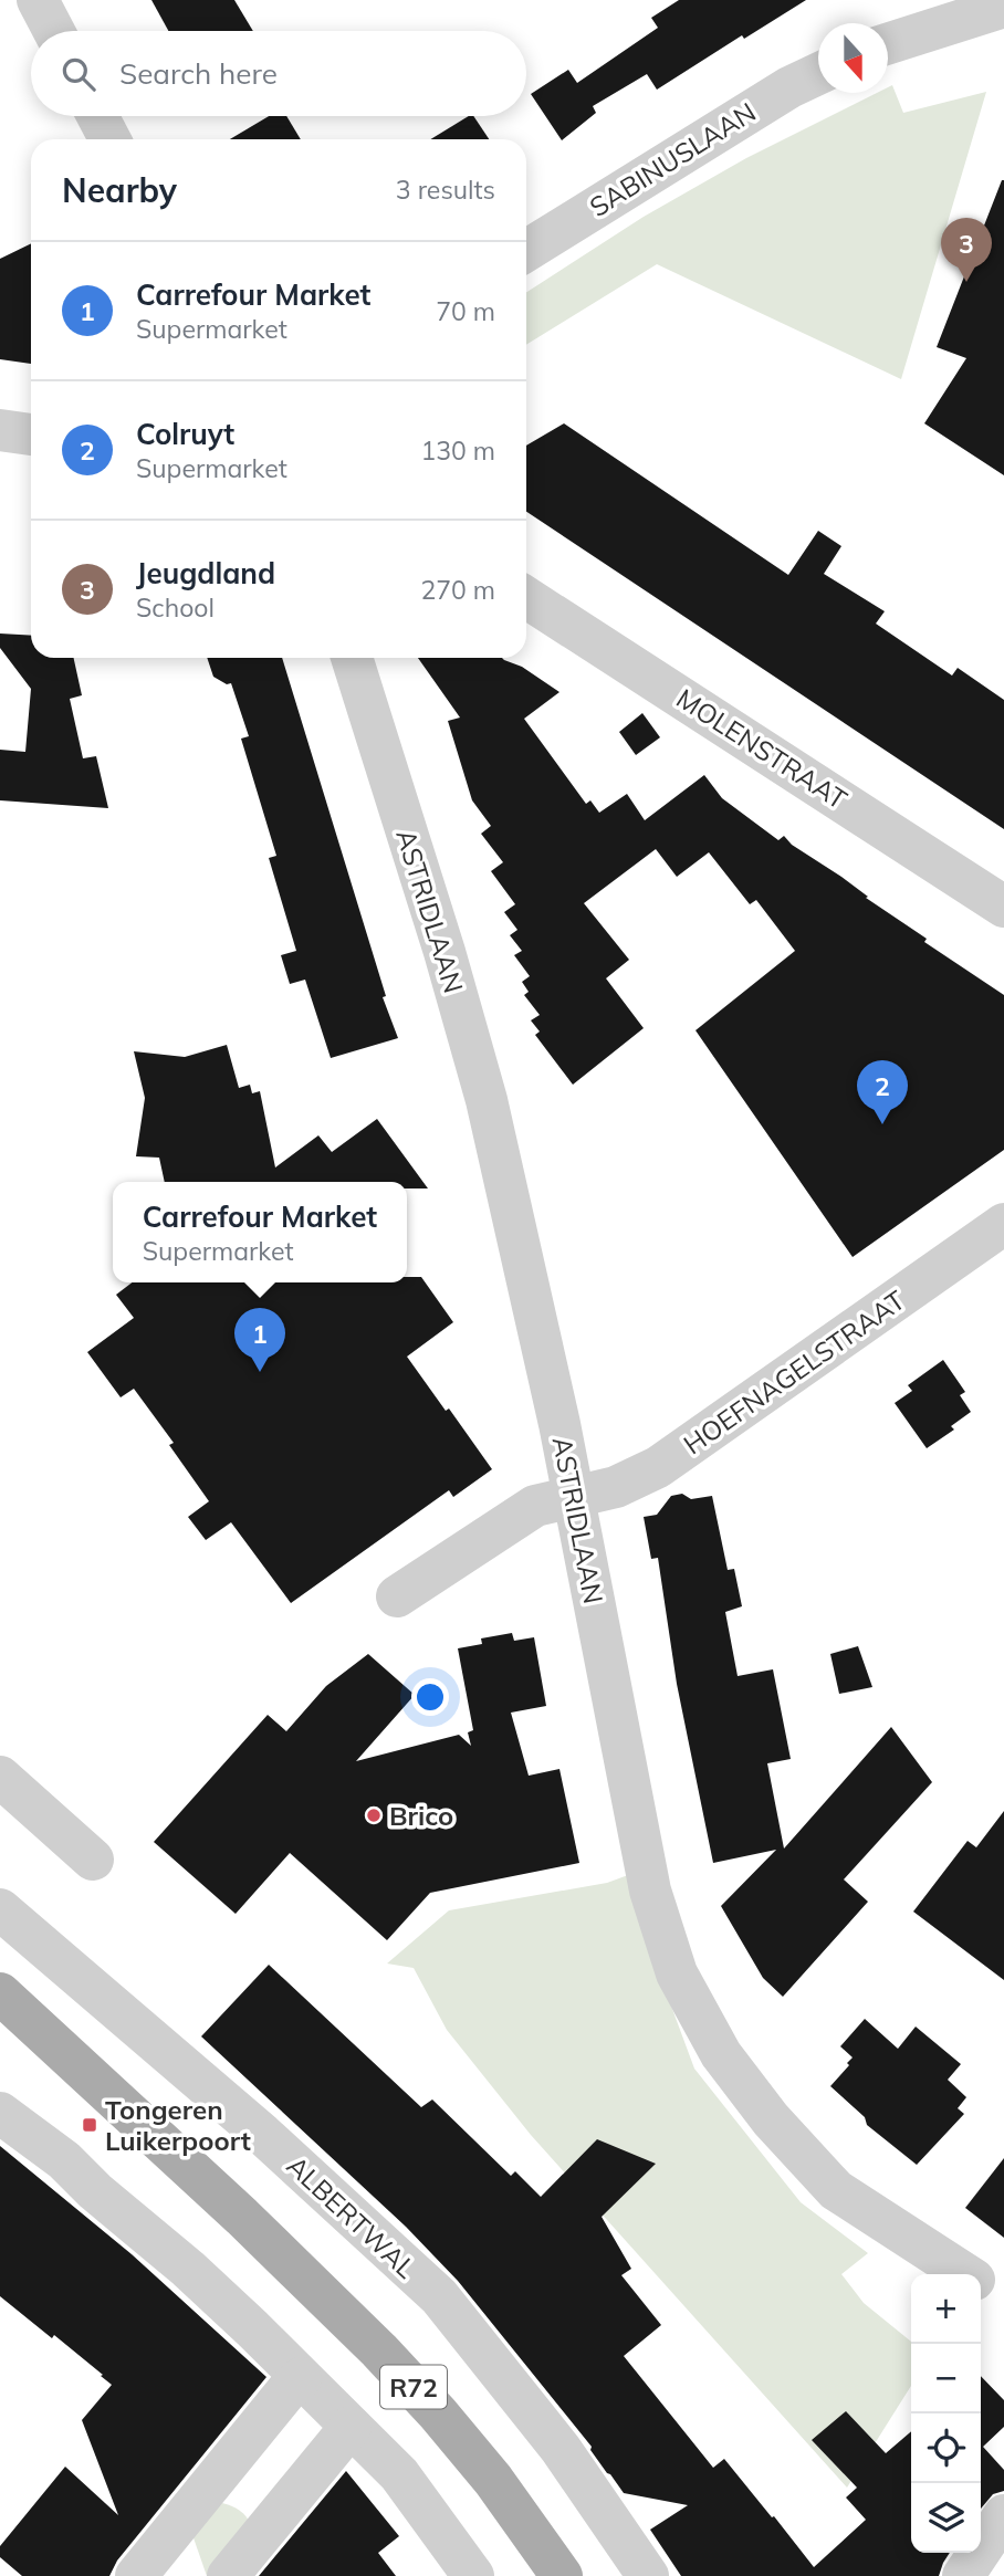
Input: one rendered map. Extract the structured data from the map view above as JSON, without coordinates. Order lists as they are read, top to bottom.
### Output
{
  "streets": {
    "main road": ["R72"],
    "street": [
      "SABINUSLAAN",
      "MOLENSTRAAT",
      "ASTRIDLAAN",
      "HOEFNAGELSTRAAT",
      "ALBERTWAL"
    ]
  },
  "crossings": [
    ["ASTRIDLAAN", "HOEFNAGELSTRAAT"]
  ],
  "places": {
    "other": ["Brico"],
    "transit": ["Tongeren Luikerpoort"]
  },
  "north": "bottom",
  "page": {
    "search": "Search here",
    "heading": ["Nearby", "3 results"],
    "pins": ["3", "2", "1"],
    "list": [
      {
        "mark": "1",
        "name": "Carrefour Market",
        "note": "Supermarket",
        "value": "70 m"
      },
      {
        "mark": "2",
        "name": "Colruyt",
        "note": "Supermarket",
        "value": "130 m"
      },
      {
        "mark": "3",
        "name": "Jeugdland",
        "note": "School",
        "value": "270 m"
      }
    ],
    "popup": ["Carrefour Market", "Supermarket"],
    "map_buttons": ["+", "−"]
  }
}
